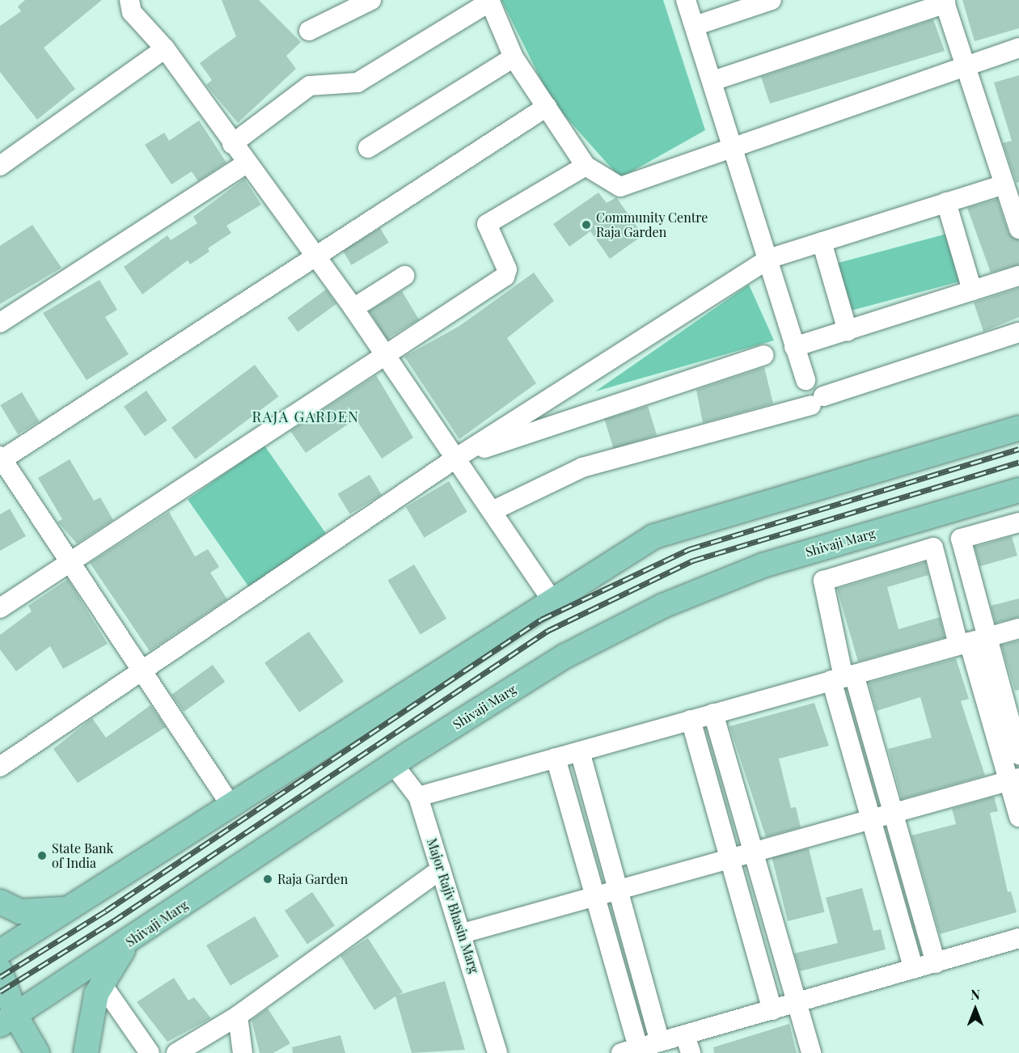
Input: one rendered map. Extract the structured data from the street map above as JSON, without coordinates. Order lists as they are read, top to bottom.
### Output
{
  "streets": {
    "main road": ["Shivaji Marg"],
    "street": ["Major Rajiv Bhasin Marg"]
  },
  "crossings": [
    ["Shivaji Marg", "Major Rajiv Bhasin Marg"]
  ],
  "districts": ["RAJA GARDEN"],
  "places": ["Community Centre Raja Garden", "State Bank of India", "Raja Garden"],
  "north": "top"
}
